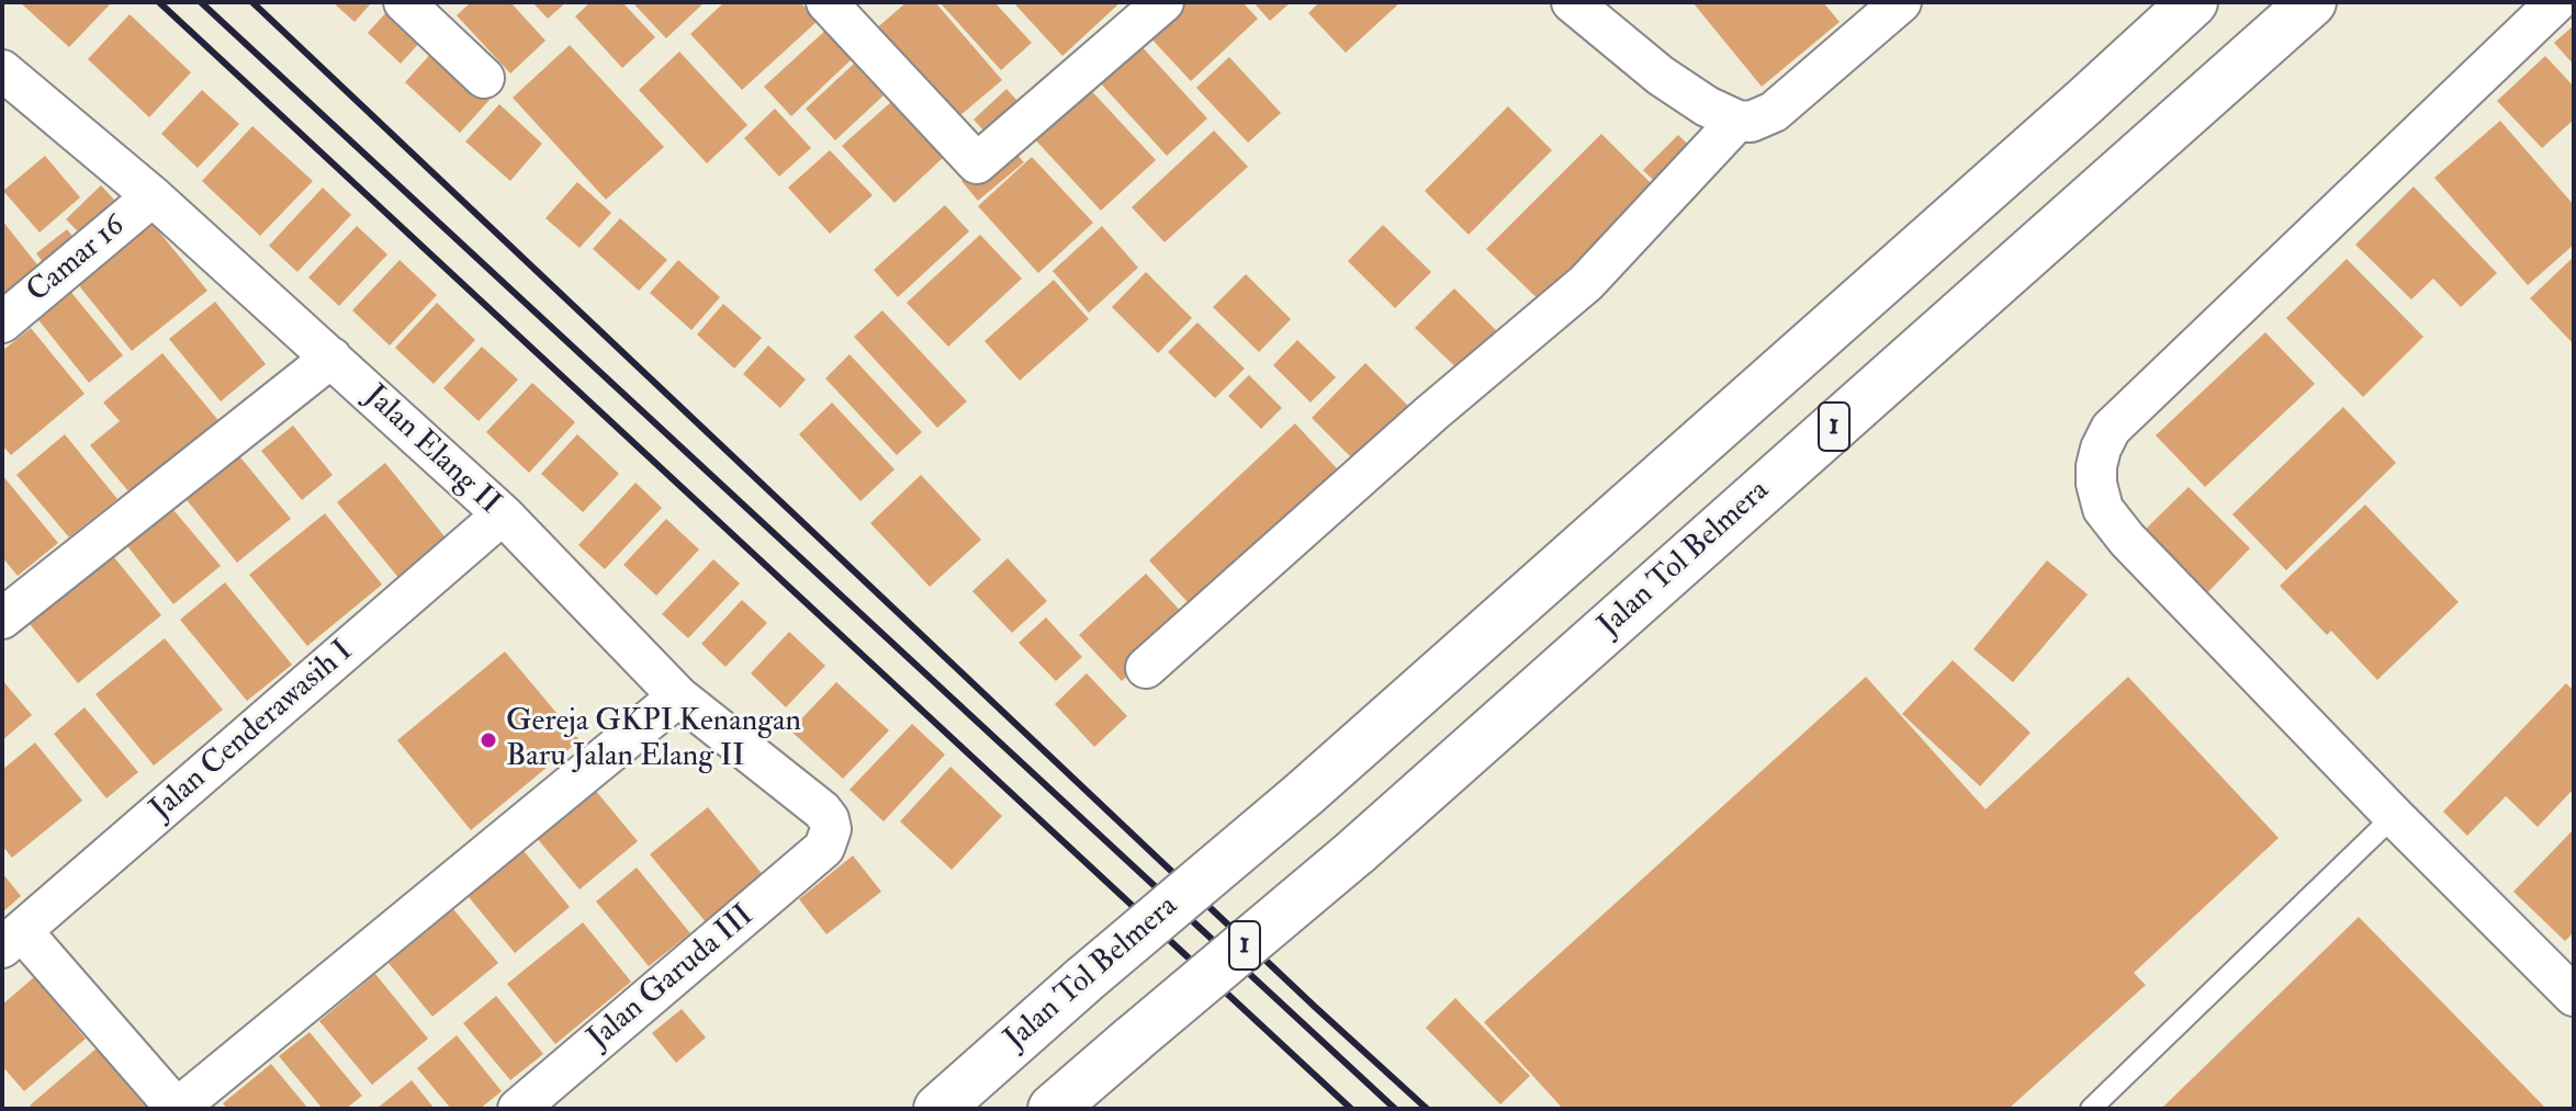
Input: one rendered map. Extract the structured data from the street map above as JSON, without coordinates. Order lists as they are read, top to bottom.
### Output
{
  "streets": {
    "highway": ["1", "Jalan Tol Belmera"],
    "street": [
      "Camar 16",
      "Jalan Elang II",
      "Jalan Cenderawasih I",
      "Jalan Garuda III"
    ]
  },
  "crossings": [
    ["Camar 16", "Jalan Elang II"],
    ["Jalan Elang II", "Jalan Cenderawasih I"],
    ["Jalan Elang II", "Jalan Garuda III"]
  ],
  "places": ["Gereja GKPI Kenangan Baru Jalan Elang II"]
}
